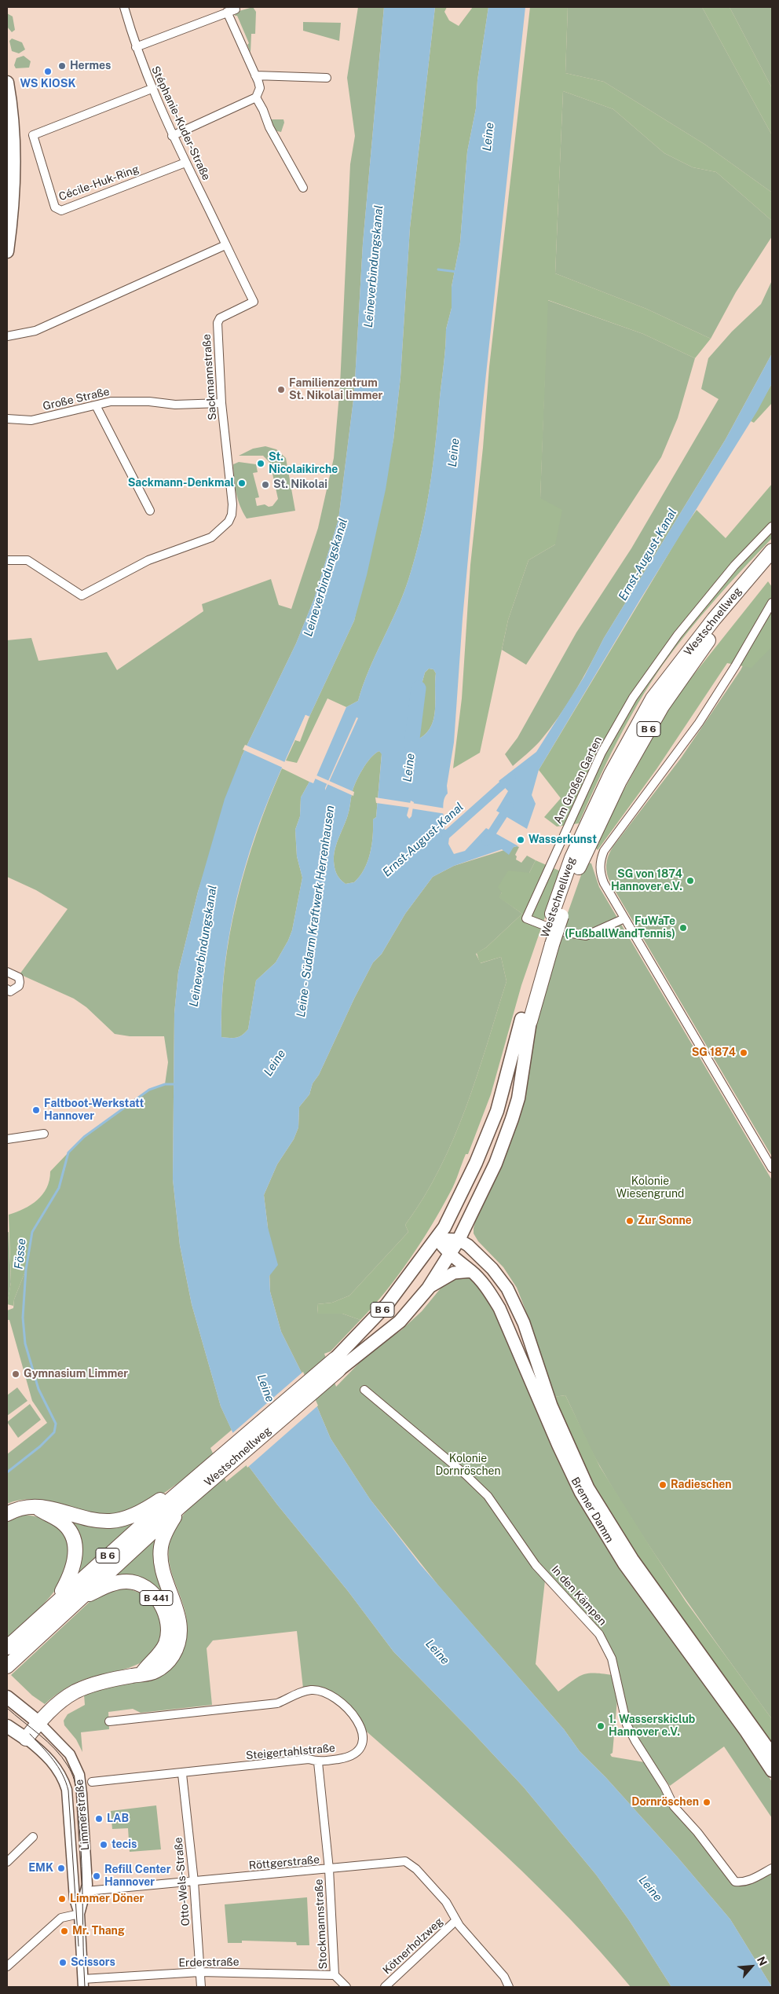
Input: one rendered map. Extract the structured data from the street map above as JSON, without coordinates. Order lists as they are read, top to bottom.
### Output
{
  "streets": {
    "highway": ["Westschnellweg", "B 6", "B 441"],
    "main road": ["Bremer Damm", "Limmerstraße"],
    "street": [
      "Stéphanie-Kuder-Straße",
      "Cécile-Huk-Ring",
      "Sackmannstraße",
      "Große Straße",
      "Am Großen Garten",
      "In den Kämpen",
      "Steigertahlstraße",
      "Röttgerstraße",
      "Otto-Wels-Straße",
      "Stockmannstraße",
      "Kötnerholzweg",
      "Erderstraße"
    ]
  },
  "crossings": [
    ["Stéphanie-Kuder-Straße", "Cécile-Huk-Ring"],
    ["Stéphanie-Kuder-Straße", "Sackmannstraße"],
    ["Sackmannstraße", "Große Straße"],
    ["Westschnellweg", "Bremer Damm"],
    ["Westschnellweg", "B 441"],
    ["Steigertahlstraße", "Otto-Wels-Straße"],
    ["Steigertahlstraße", "Stockmannstraße"],
    ["Limmerstraße", "Röttgerstraße"],
    ["Limmerstraße", "Erderstraße"],
    ["Röttgerstraße", "Otto-Wels-Straße"],
    ["Röttgerstraße", "Stockmannstraße"],
    ["Röttgerstraße", "Kötnerholzweg"],
    ["Otto-Wels-Straße", "Erderstraße"],
    ["Stockmannstraße", "Erderstraße"]
  ],
  "water": [
    "Leine",
    "Leineverbindungskanal",
    "Ernst-August-Kanal",
    "Leine - Südarm Kraftwerk Herrenhausen",
    "Fösse"
  ],
  "parks": ["Kolonie Wiesengrund", "Kolonie Dornröschen"],
  "places": [
    "Hermes",
    "WS KIOSK",
    "Familienzentrum St. Nikolai limmer",
    "St. Nicolaikirche",
    "Sackmann-Denkmal",
    "St. Nikolai",
    "Wasserkunst",
    "SG von 1874 Hannover e.V.",
    "FuWaTe (FußballWandTennis)",
    "SG 1874",
    "Faltboot-Werkstatt Hannover",
    "Zur Sonne",
    "Gymnasium Limmer",
    "Radieschen",
    "1. Wasserskiclub Hannover e.V.",
    "Dornröschen",
    "LAB",
    "tecis",
    "EMK",
    "Refill Center Hannover",
    "Limmer Döner",
    "Mr. Thang",
    "Scissors"
  ],
  "north": "top right"
}
